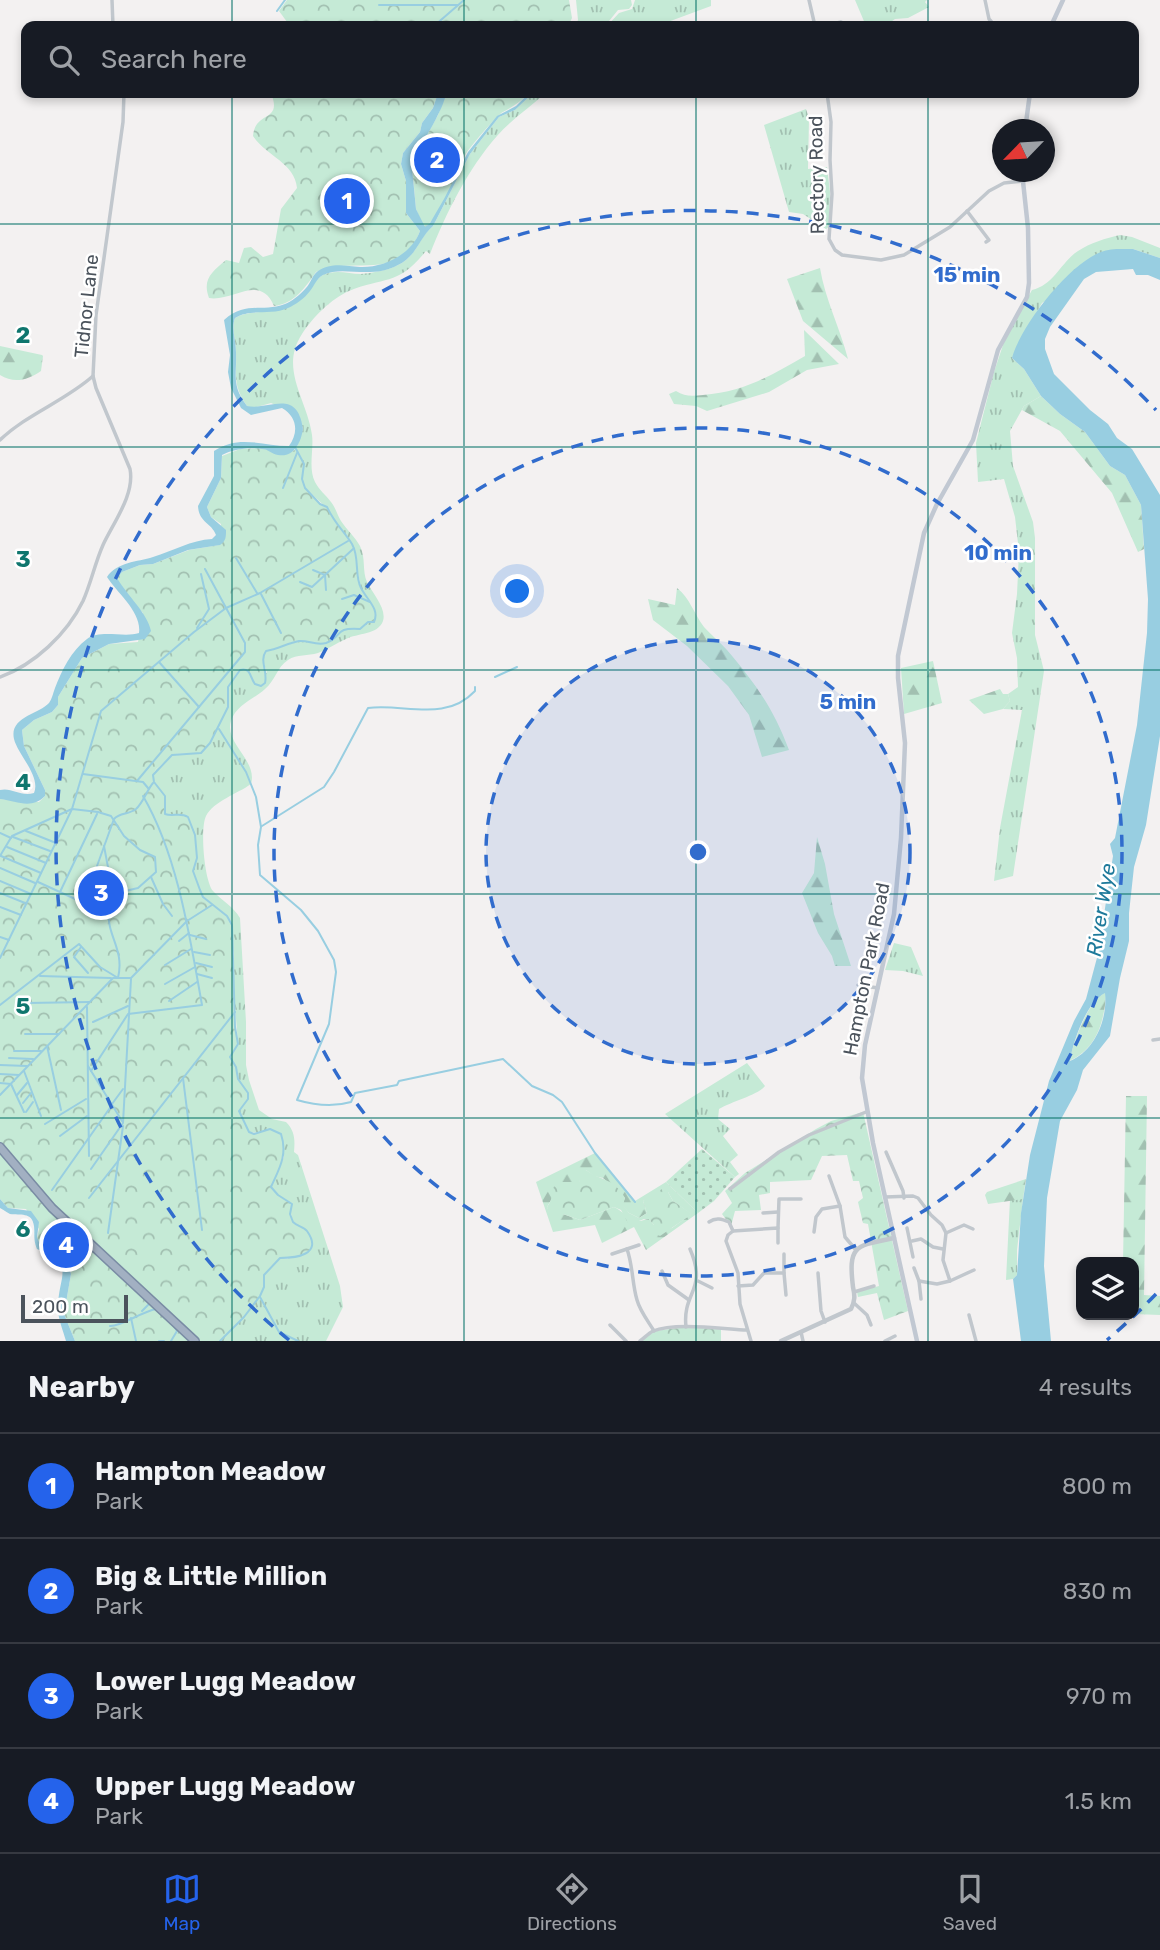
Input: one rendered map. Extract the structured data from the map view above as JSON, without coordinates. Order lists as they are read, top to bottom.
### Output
{
  "streets": {
    "main road": ["Hampton Park Road"],
    "street": ["Rectory Road", "Tidnor Lane"]
  },
  "water": ["River Wye"],
  "scale_bar": "200 m",
  "north": "bottom left",
  "page": {
    "search": "Search here",
    "pins": [
      "2",
      "1",
      "3",
      "4"
    ],
    "scale": "200 m",
    "heading": ["Nearby", "4 results"],
    "list": [
      {
        "mark": "1",
        "name": "Hampton Meadow",
        "note": "Park",
        "value": "800 m"
      },
      {
        "mark": "2",
        "name": "Big & Little Million",
        "note": "Park",
        "value": "830 m"
      },
      {
        "mark": "3",
        "name": "Lower Lugg Meadow",
        "note": "Park",
        "value": "970 m"
      },
      {
        "mark": "4",
        "name": "Upper Lugg Meadow",
        "note": "Park",
        "value": "1.5 km"
      }
    ],
    "nav": ["Map", "Directions", "Saved"]
  },
  "grid": {
    "rows": [
      "2",
      "3",
      "4",
      "5",
      "6"
    ]
  },
  "rings": ["15 min", "10 min", "5 min"]
}
